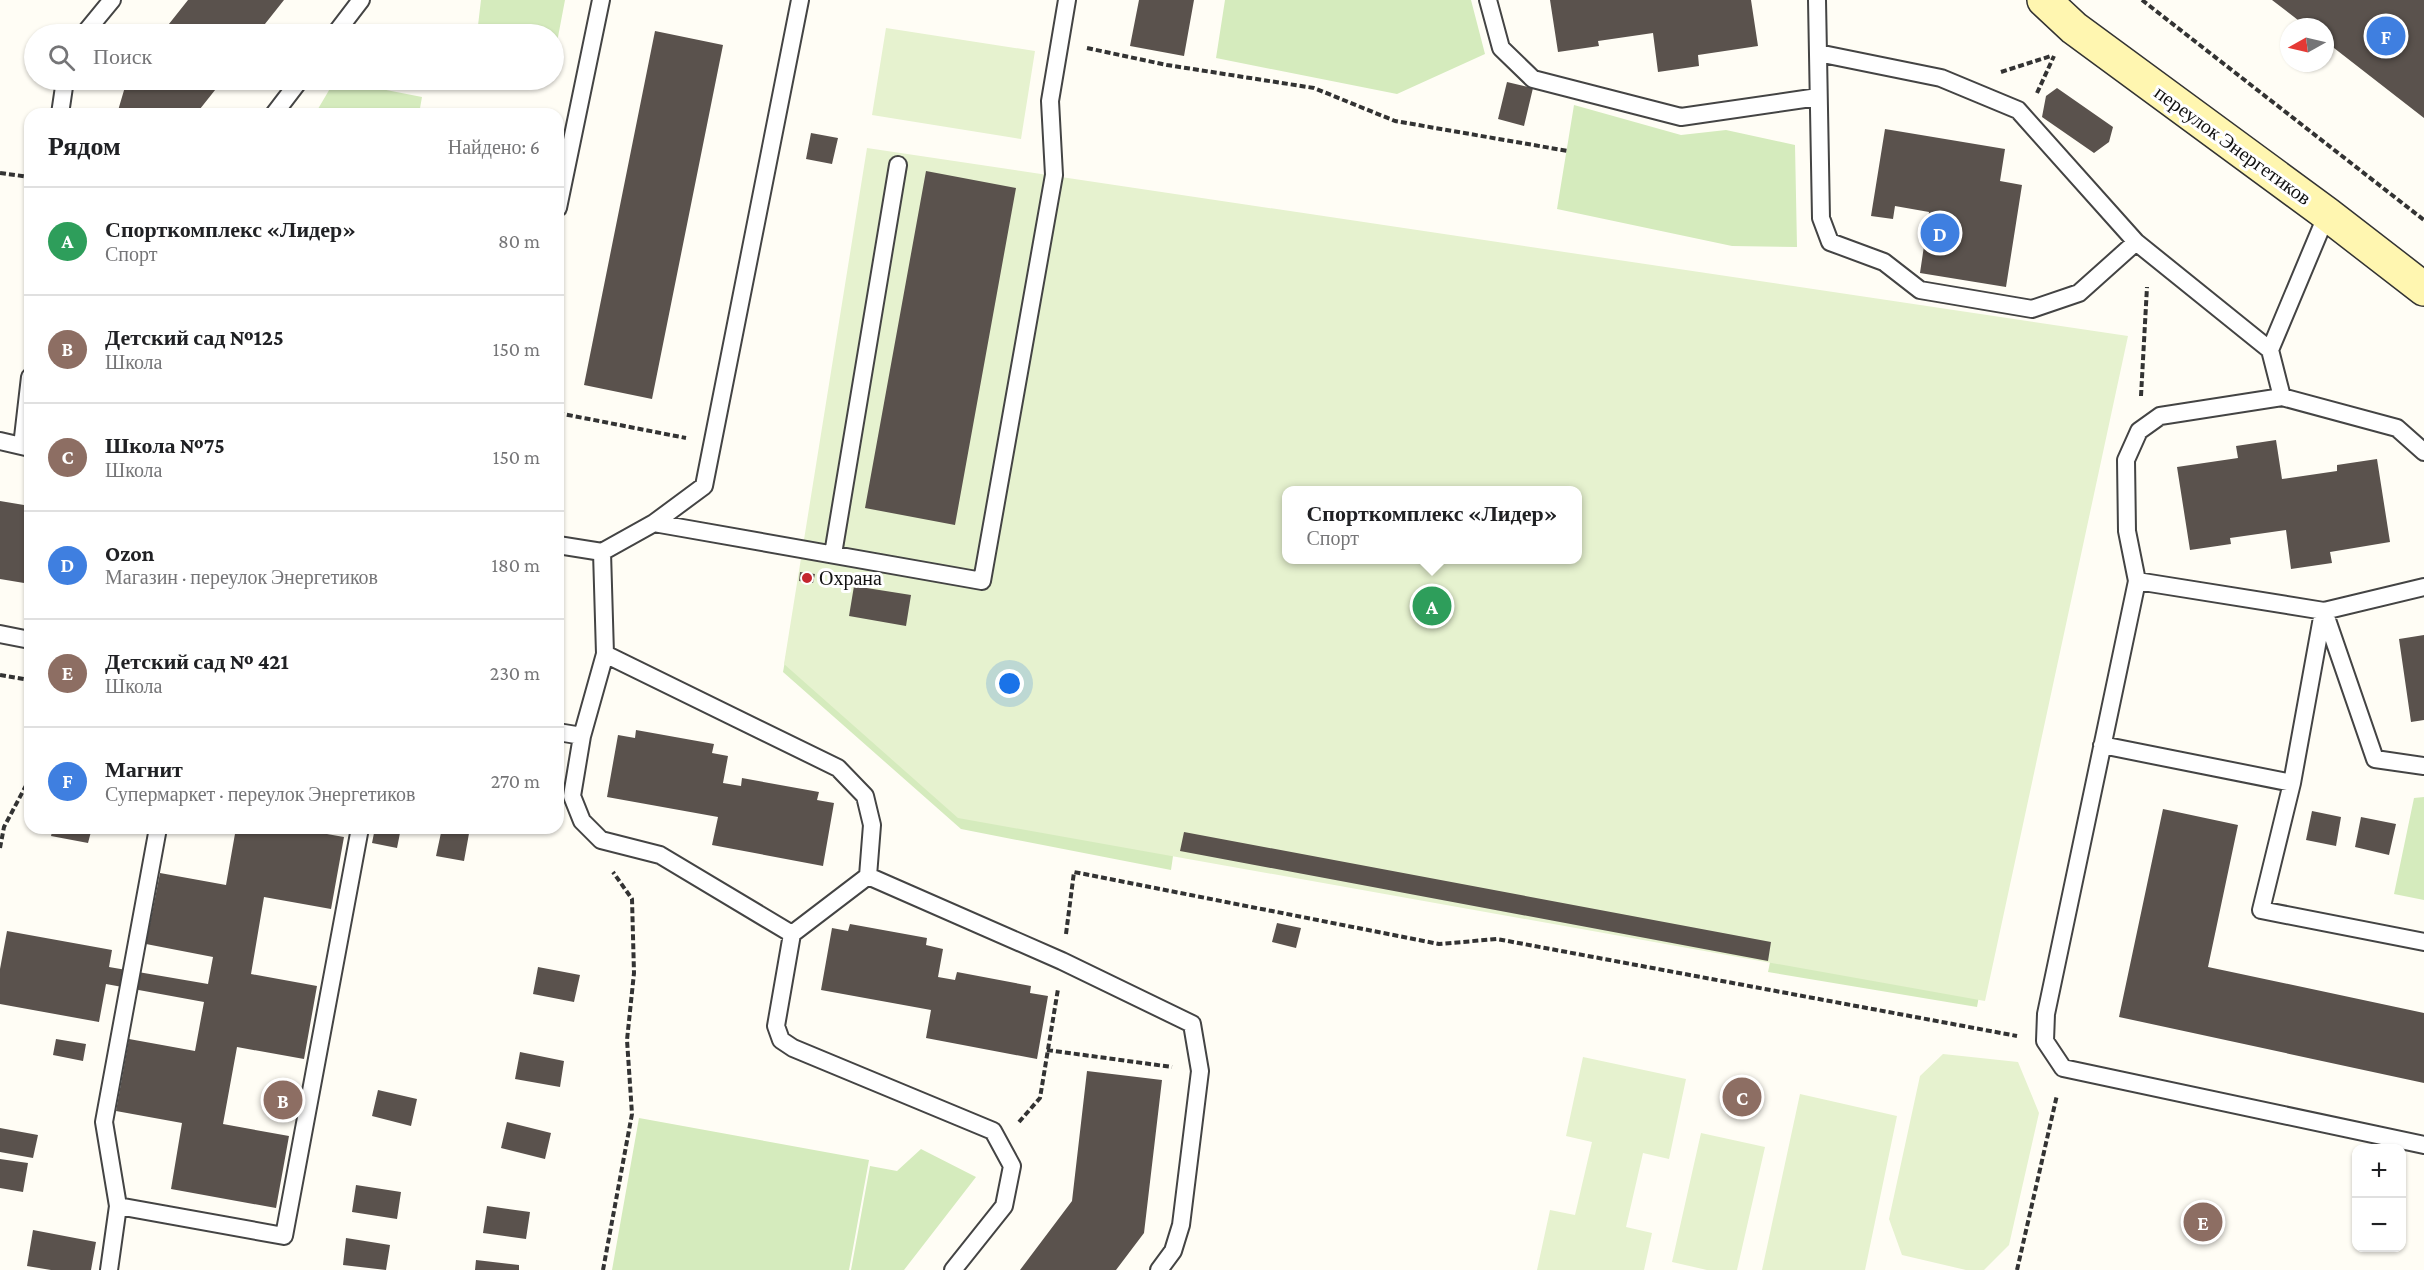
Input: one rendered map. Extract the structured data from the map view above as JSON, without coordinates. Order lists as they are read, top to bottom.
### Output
{
  "streets": {
    "street": ["переулок Энергетиков"]
  },
  "places": ["Охрана"],
  "north": "left",
  "page": {
    "pins": [
      "F",
      "D",
      "A",
      "C",
      "B",
      "E"
    ],
    "search": "Поиск",
    "heading": ["Рядом", "Найдено: 6"],
    "list": [
      {
        "mark": "A",
        "name": "Спорткомплекс «Лидер»",
        "note": "Спорт",
        "value": "80 m"
      },
      {
        "mark": "B",
        "name": "Детский сад №125",
        "note": "Школа",
        "value": "150 m"
      },
      {
        "mark": "C",
        "name": "Школа №75",
        "note": "Школа",
        "value": "150 m"
      },
      {
        "mark": "D",
        "name": "Ozon",
        "note": "Магазин · переулок Энергетиков",
        "value": "180 m"
      },
      {
        "mark": "E",
        "name": "Детский сад № 421",
        "note": "Школа",
        "value": "230 m"
      },
      {
        "mark": "F",
        "name": "Магнит",
        "note": "Супермаркет · переулок Энергетиков",
        "value": "270 m"
      }
    ],
    "popup": ["Спорткомплекс «Лидер»", "Спорт"],
    "map_buttons": ["+", "−"]
  }
}
